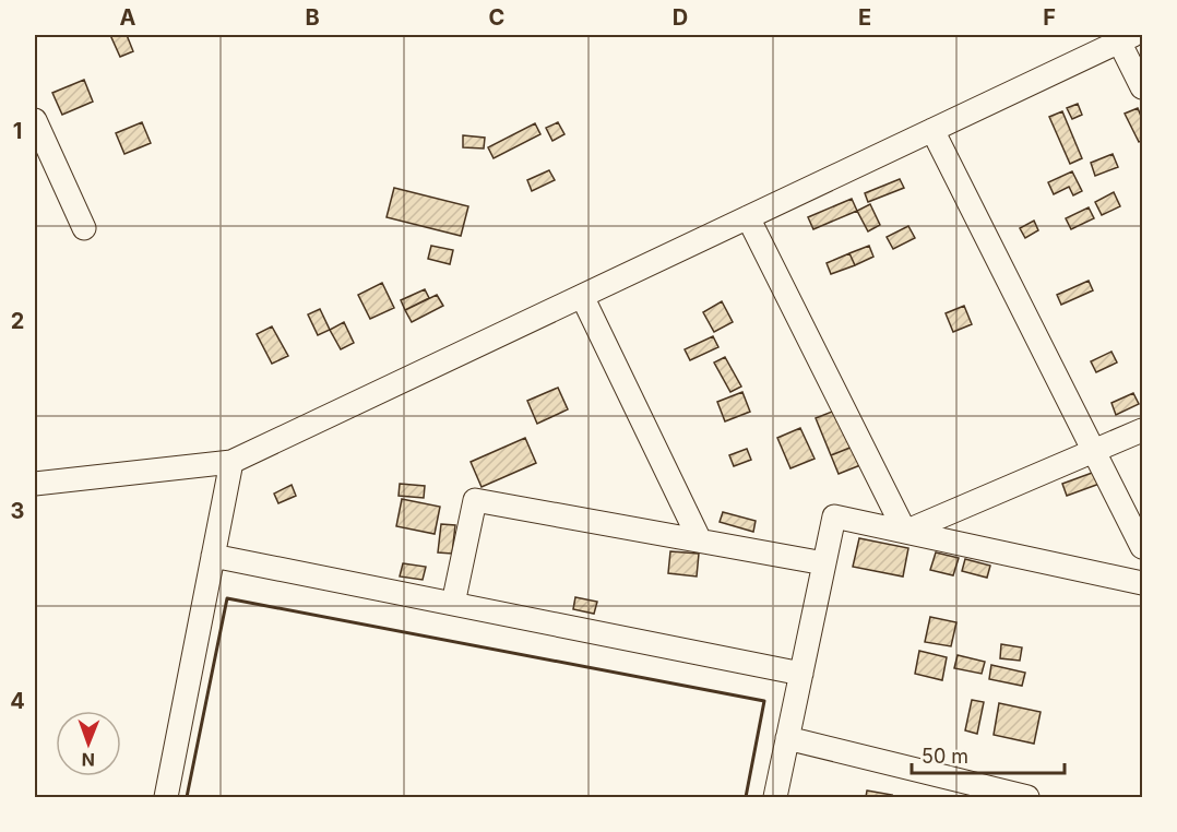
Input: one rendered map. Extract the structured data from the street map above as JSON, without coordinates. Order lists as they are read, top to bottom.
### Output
{
  "scale_bar": "50 m",
  "north": "bottom",
  "grid": {
    "columns": [
      "A",
      "B",
      "C",
      "D",
      "E",
      "F"
    ],
    "rows": [
      "1",
      "2",
      "3",
      "4"
    ]
  }
}
